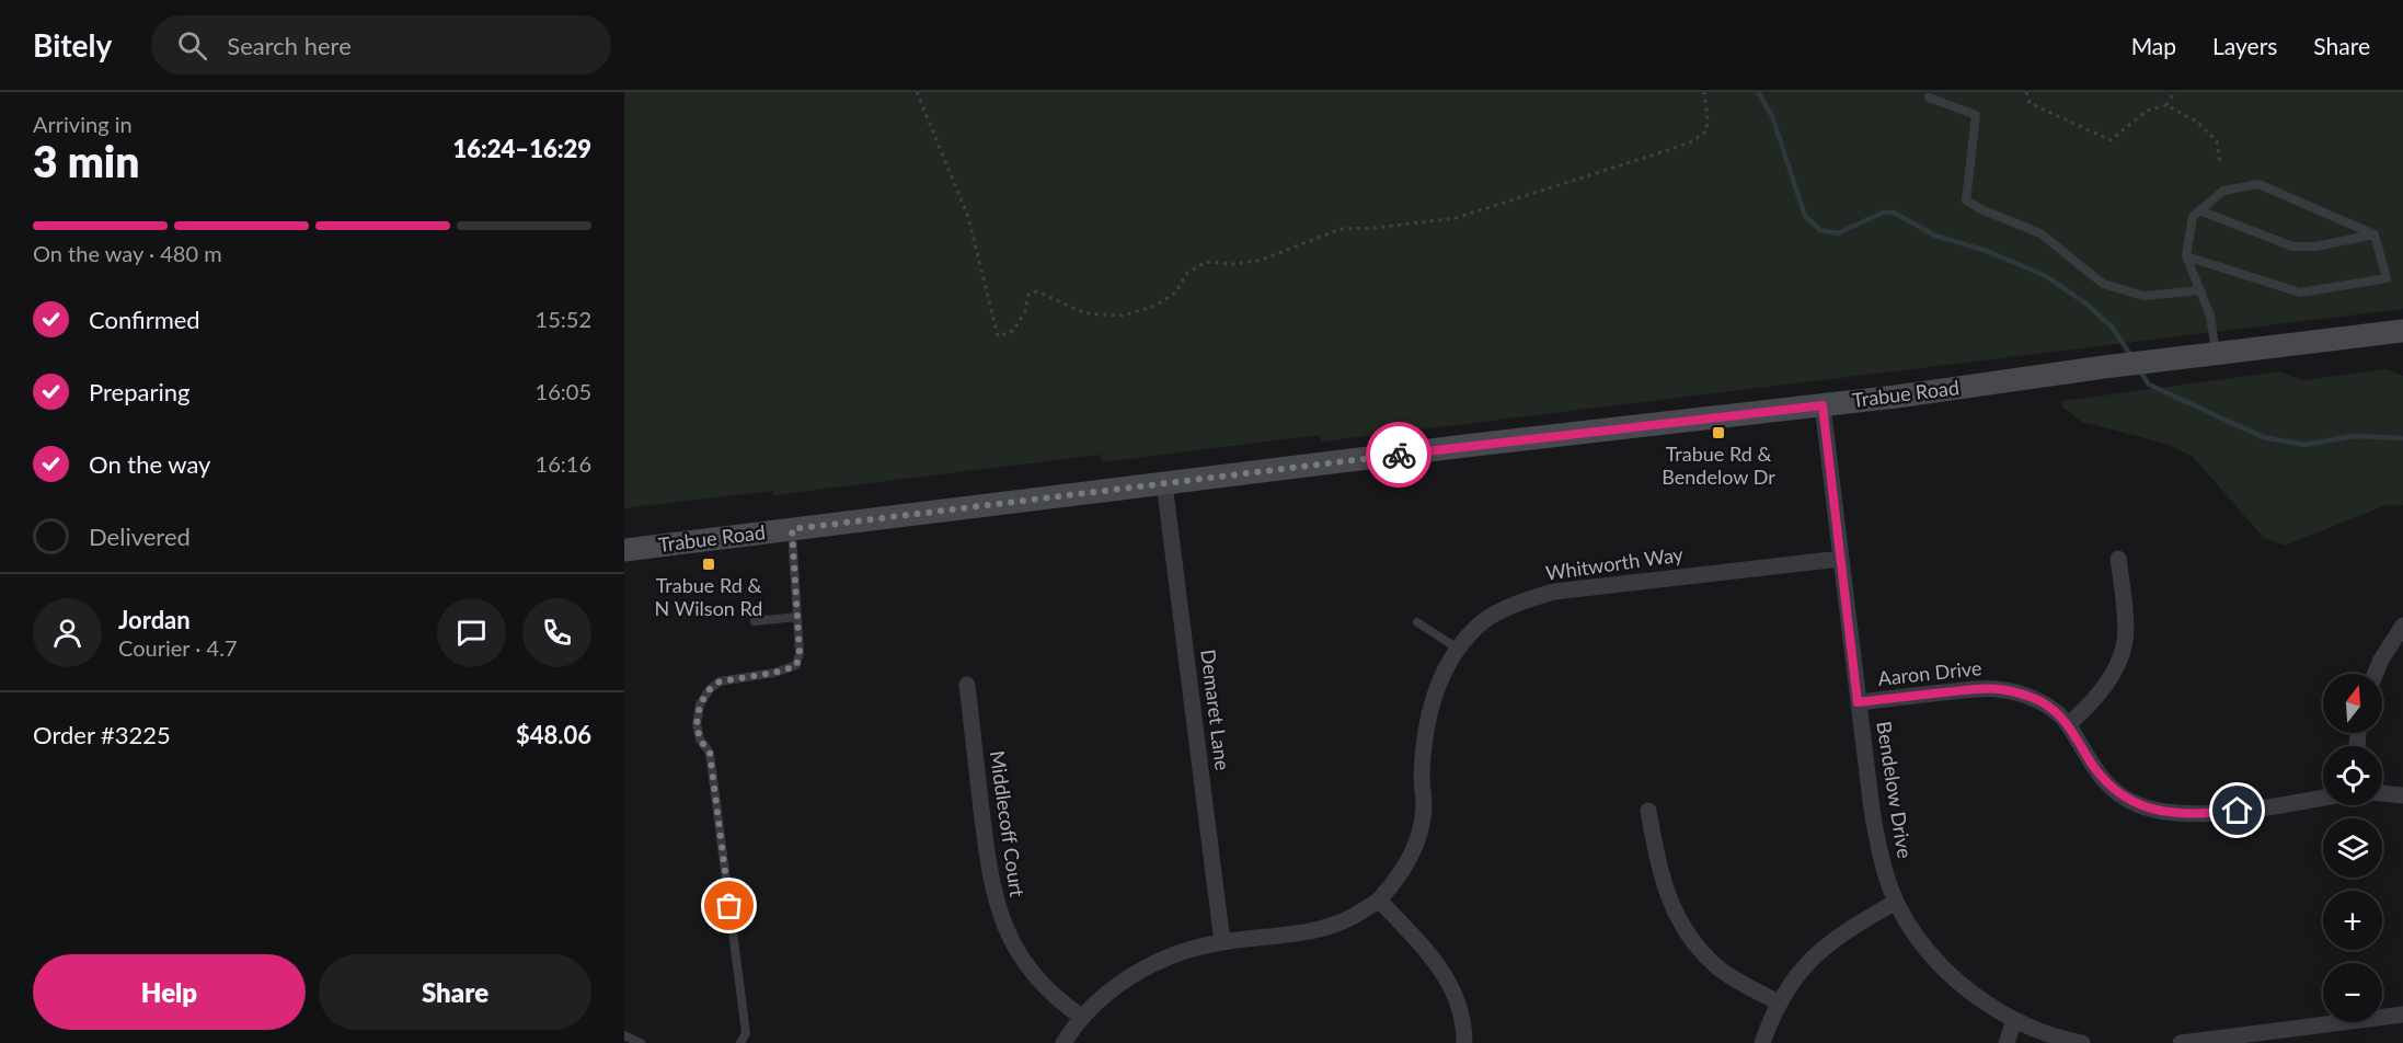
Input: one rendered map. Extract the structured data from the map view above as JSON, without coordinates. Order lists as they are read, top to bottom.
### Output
{
  "streets": {
    "main road": ["Trabue Road"],
    "street": [
      "Whitworth Way",
      "Aaron Drive",
      "Demaret Lane",
      "Bendelow Drive",
      "Middlecoff Court"
    ]
  },
  "crossings": [
    ["Trabue Road", "Demaret Lane"],
    ["Trabue Road", "Bendelow Drive"],
    ["Whitworth Way", "Demaret Lane"],
    ["Whitworth Way", "Bendelow Drive"],
    ["Whitworth Way", "Middlecoff Court"],
    ["Aaron Drive", "Bendelow Drive"]
  ],
  "places": {
    "transit": ["Trabue Rd & Bendelow Dr", "Trabue Rd & N Wilson Rd"]
  },
  "north": "top",
  "page": {
    "header": "Bitely",
    "search": "Search here",
    "nav": ["Map", "Layers", "Share"],
    "heading": ["3 min", "Arriving in", "16:24–16:29"],
    "panel": [
      "Jordan",
      "Courier · 4.7",
      "Order #3225",
      "$48.06"
    ],
    "bar": "On the way · 480 m",
    "list": [
      ["Confirmed", "15:52"],
      ["Preparing", "16:05"],
      ["On the way", "16:16"],
      "Delivered"
    ],
    "map_buttons": ["+", "−"],
    "buttons": ["Help", "Share"]
  }
}
